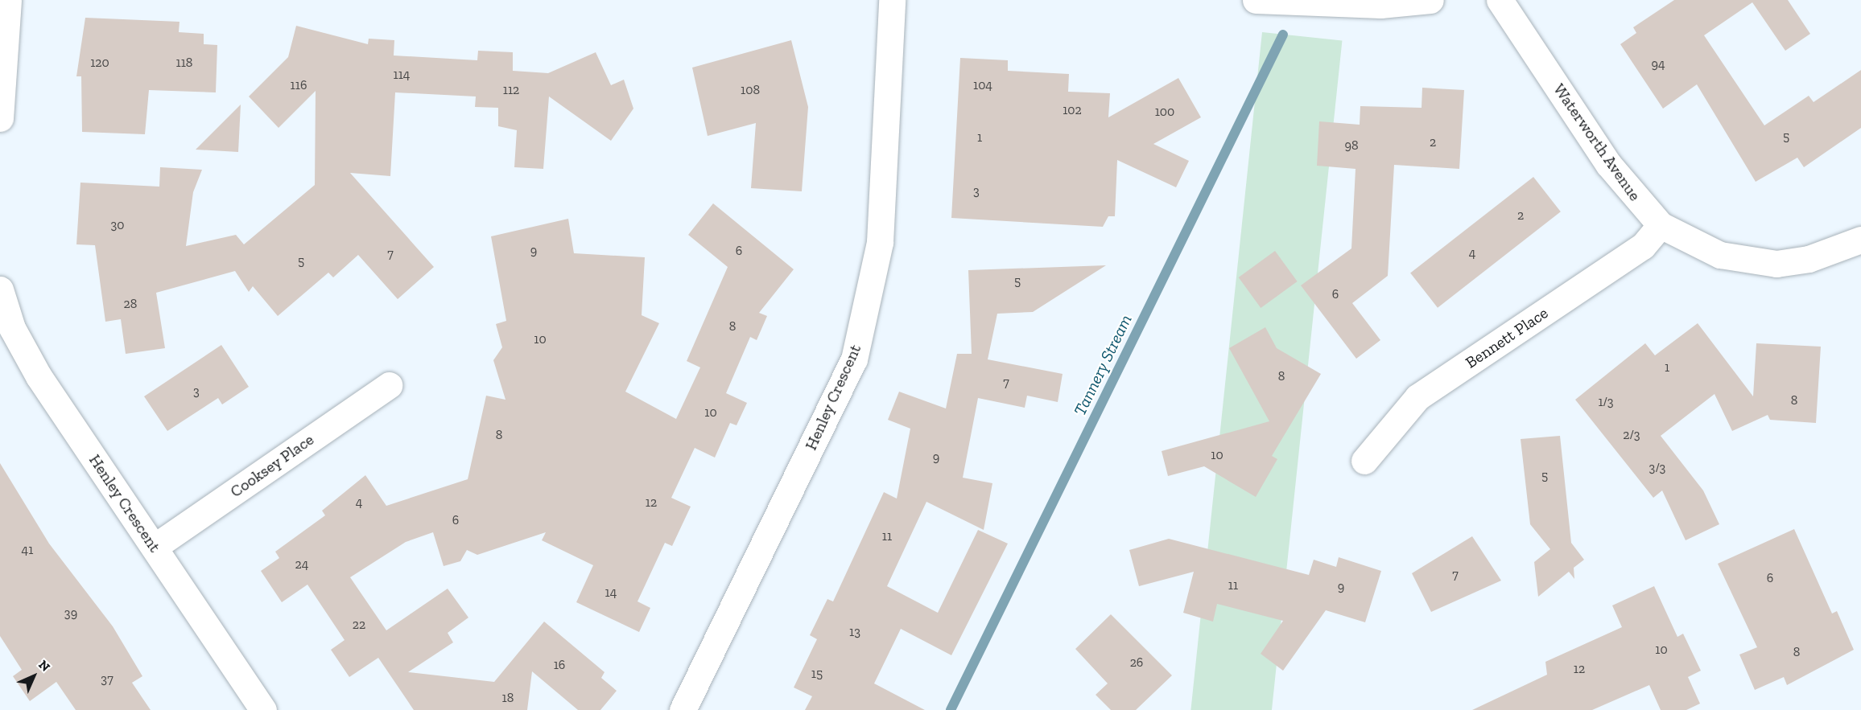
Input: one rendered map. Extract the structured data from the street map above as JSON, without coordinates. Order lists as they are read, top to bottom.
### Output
{
  "streets": {
    "street": [
      "Waterworth Avenue",
      "Bennett Place",
      "Henley Crescent",
      "Cooksey Place"
    ]
  },
  "crossings": [
    ["Waterworth Avenue", "Bennett Place"],
    ["Henley Crescent", "Cooksey Place"]
  ],
  "water": ["Tannery Stream"],
  "house_numbers": [
    "120",
    "118",
    "94",
    "114",
    "116",
    "104",
    "112",
    "108",
    "102",
    "100",
    "5",
    "1",
    "2",
    "98",
    "3",
    "2",
    "30",
    "9",
    "6",
    "4",
    "7",
    "5",
    "5",
    "6",
    "28",
    "8",
    "10",
    "1",
    "8",
    "7",
    "3",
    "8",
    "1/3",
    "10",
    "8",
    "2/3",
    "10",
    "9",
    "3/3",
    "5",
    "4",
    "12",
    "6",
    "11",
    "41",
    "24",
    "7",
    "6",
    "11",
    "9",
    "14",
    "39",
    "22",
    "13",
    "10",
    "8",
    "26",
    "16",
    "12",
    "15",
    "37",
    "18"
  ],
  "north": "top right"
}
